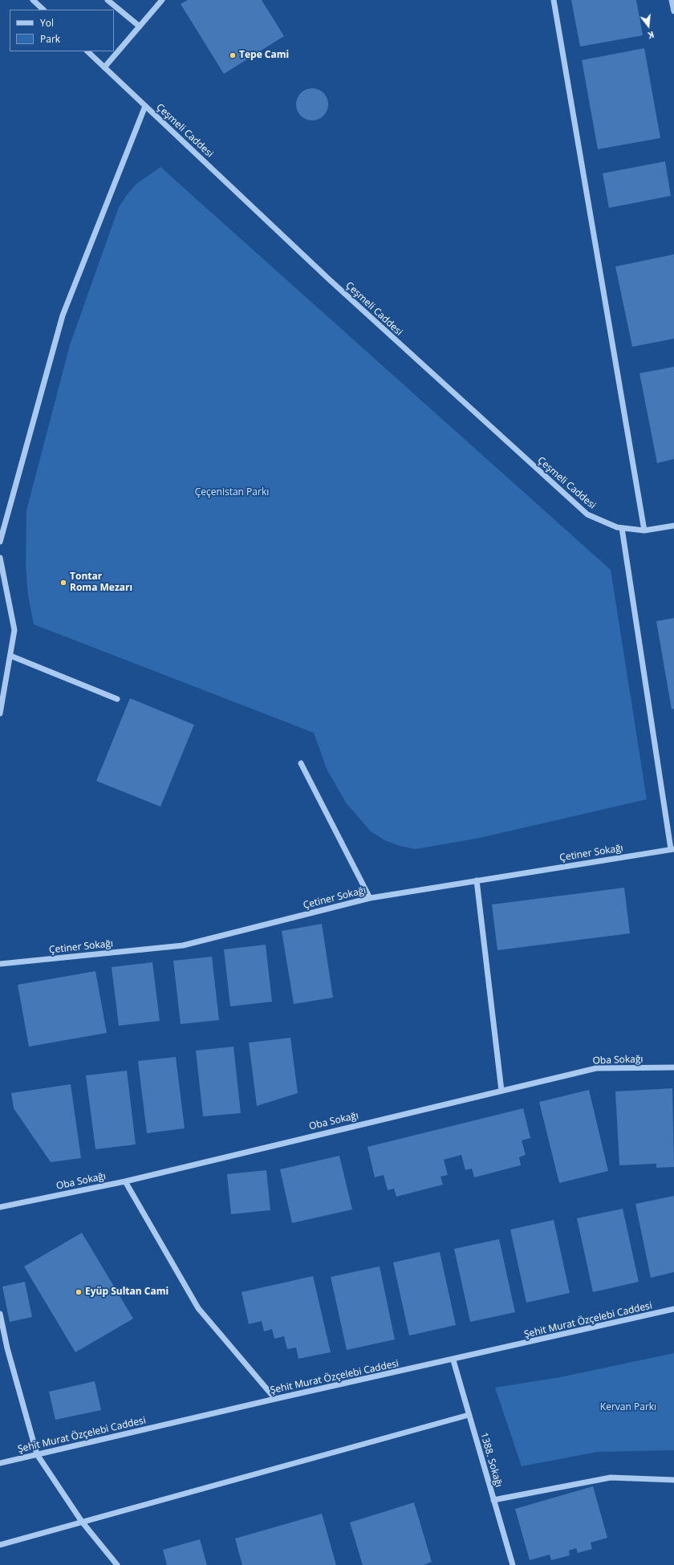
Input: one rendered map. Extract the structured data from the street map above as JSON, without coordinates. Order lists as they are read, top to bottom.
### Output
{
  "streets": {
    "street": [
      "Çeşmeli Caddesi",
      "Çetiner Sokağı",
      "Oba Sokağı",
      "Şehit Murat Özçelebi Caddesi",
      "1388. Sokağı"
    ]
  },
  "crossings": [
    ["Şehit Murat Özçelebi Caddesi", "1388. Sokağı"]
  ],
  "parks": ["Çeçenistan Parkı", "Kervan Parkı"],
  "places": ["Tepe Cami", "Tontar Roma Mezarı", "Eyüp Sultan Cami"],
  "legend": ["Yol", "Park"],
  "north": "bottom"
}
